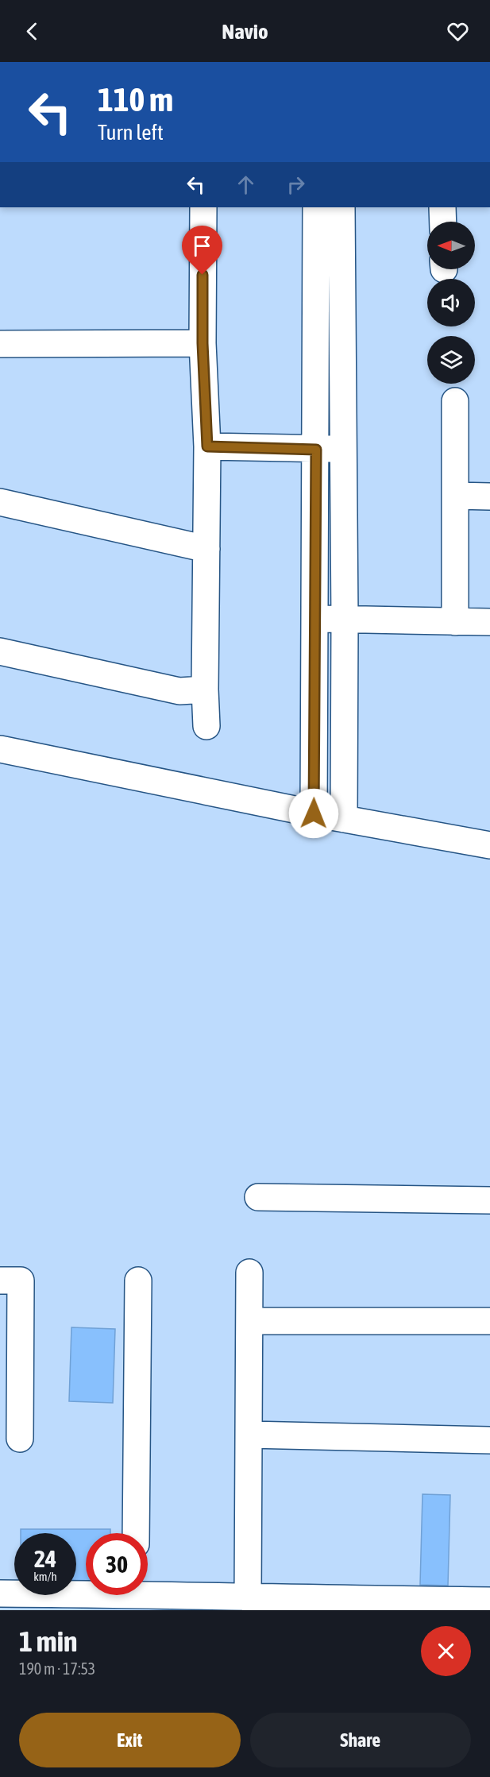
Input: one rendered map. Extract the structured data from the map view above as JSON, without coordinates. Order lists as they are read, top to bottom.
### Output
{
  "north": "left",
  "page": {
    "header": "Navio",
    "turn": ["110 m", "Turn left"],
    "speed": "24 km/h",
    "limit": "30",
    "heading": ["1 min", "190 m · 17:53"],
    "buttons": ["Exit", "Share"]
  }
}
